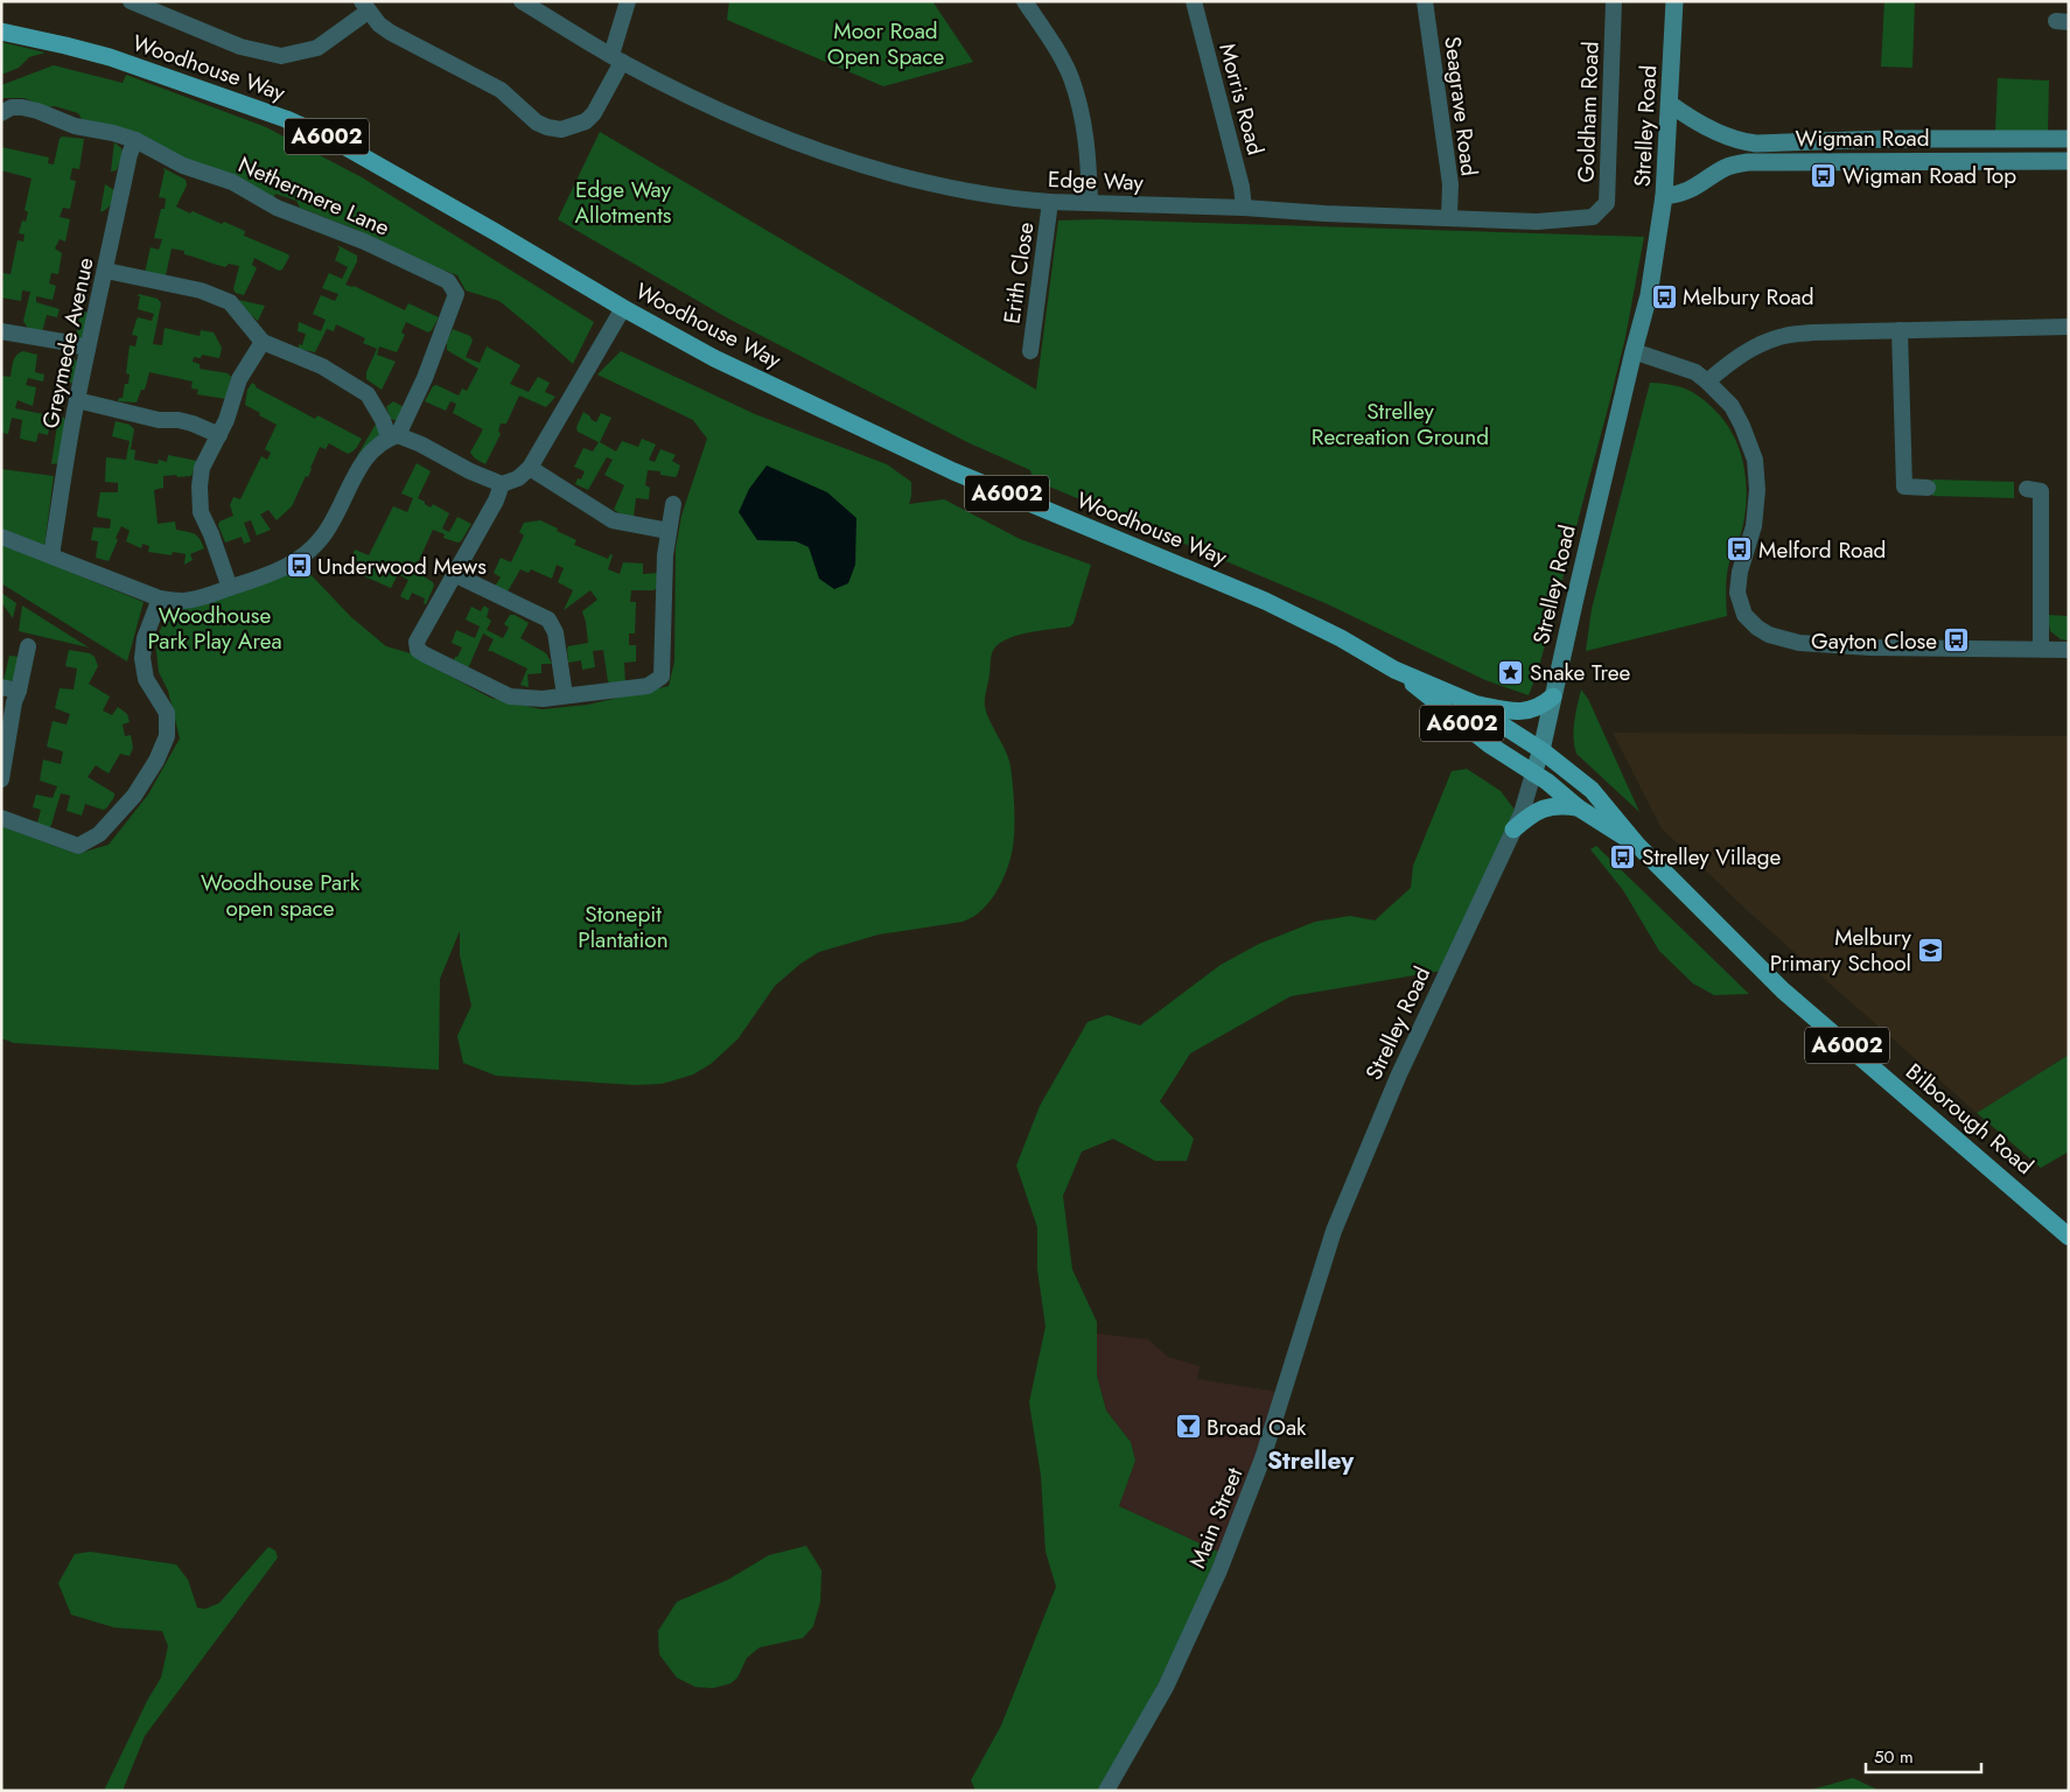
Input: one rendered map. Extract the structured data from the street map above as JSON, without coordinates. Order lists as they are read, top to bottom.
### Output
{
  "streets": {
    "main road": ["Woodhouse Way", "A6002", "Bilborough Road"],
    "street": [
      "Morris Road",
      "Seagrave Road",
      "Goldham Road",
      "Strelley Road",
      "Wigman Road",
      "Edge Way",
      "Nethermere Lane",
      "Erith Close",
      "Greymede Avenue",
      "Main Street"
    ]
  },
  "crossings": [
    ["Woodhouse Way", "Strelley Road"],
    ["Woodhouse Way", "A6002"],
    ["Woodhouse Way", "Bilborough Road"],
    ["Morris Road", "Edge Way"],
    ["Seagrave Road", "Edge Way"],
    ["Goldham Road", "Edge Way"],
    ["Strelley Road", "A6002"],
    ["Strelley Road", "Wigman Road"],
    ["Strelley Road", "Bilborough Road"],
    ["Strelley Road", "Main Street"],
    ["Edge Way", "Erith Close"],
    ["Nethermere Lane", "Greymede Avenue"]
  ],
  "districts": ["Strelley"],
  "parks": [
    "Moor Road Open Space",
    "Edge Way Allotments",
    "Strelley Recreation Ground",
    "Woodhouse Park Play Area",
    "Woodhouse Park open space",
    "Stonepit Plantation"
  ],
  "places": {
    "bus stop": [
      "Wigman Road Top",
      "Melbury Road",
      "Melford Road",
      "Underwood Mews",
      "Gayton Close",
      "Strelley Village"
    ],
    "place": ["Snake Tree"],
    "school or university": ["Melbury Primary School"],
    "bar": ["Broad Oak"]
  },
  "scale_bar": "50 m"
}
